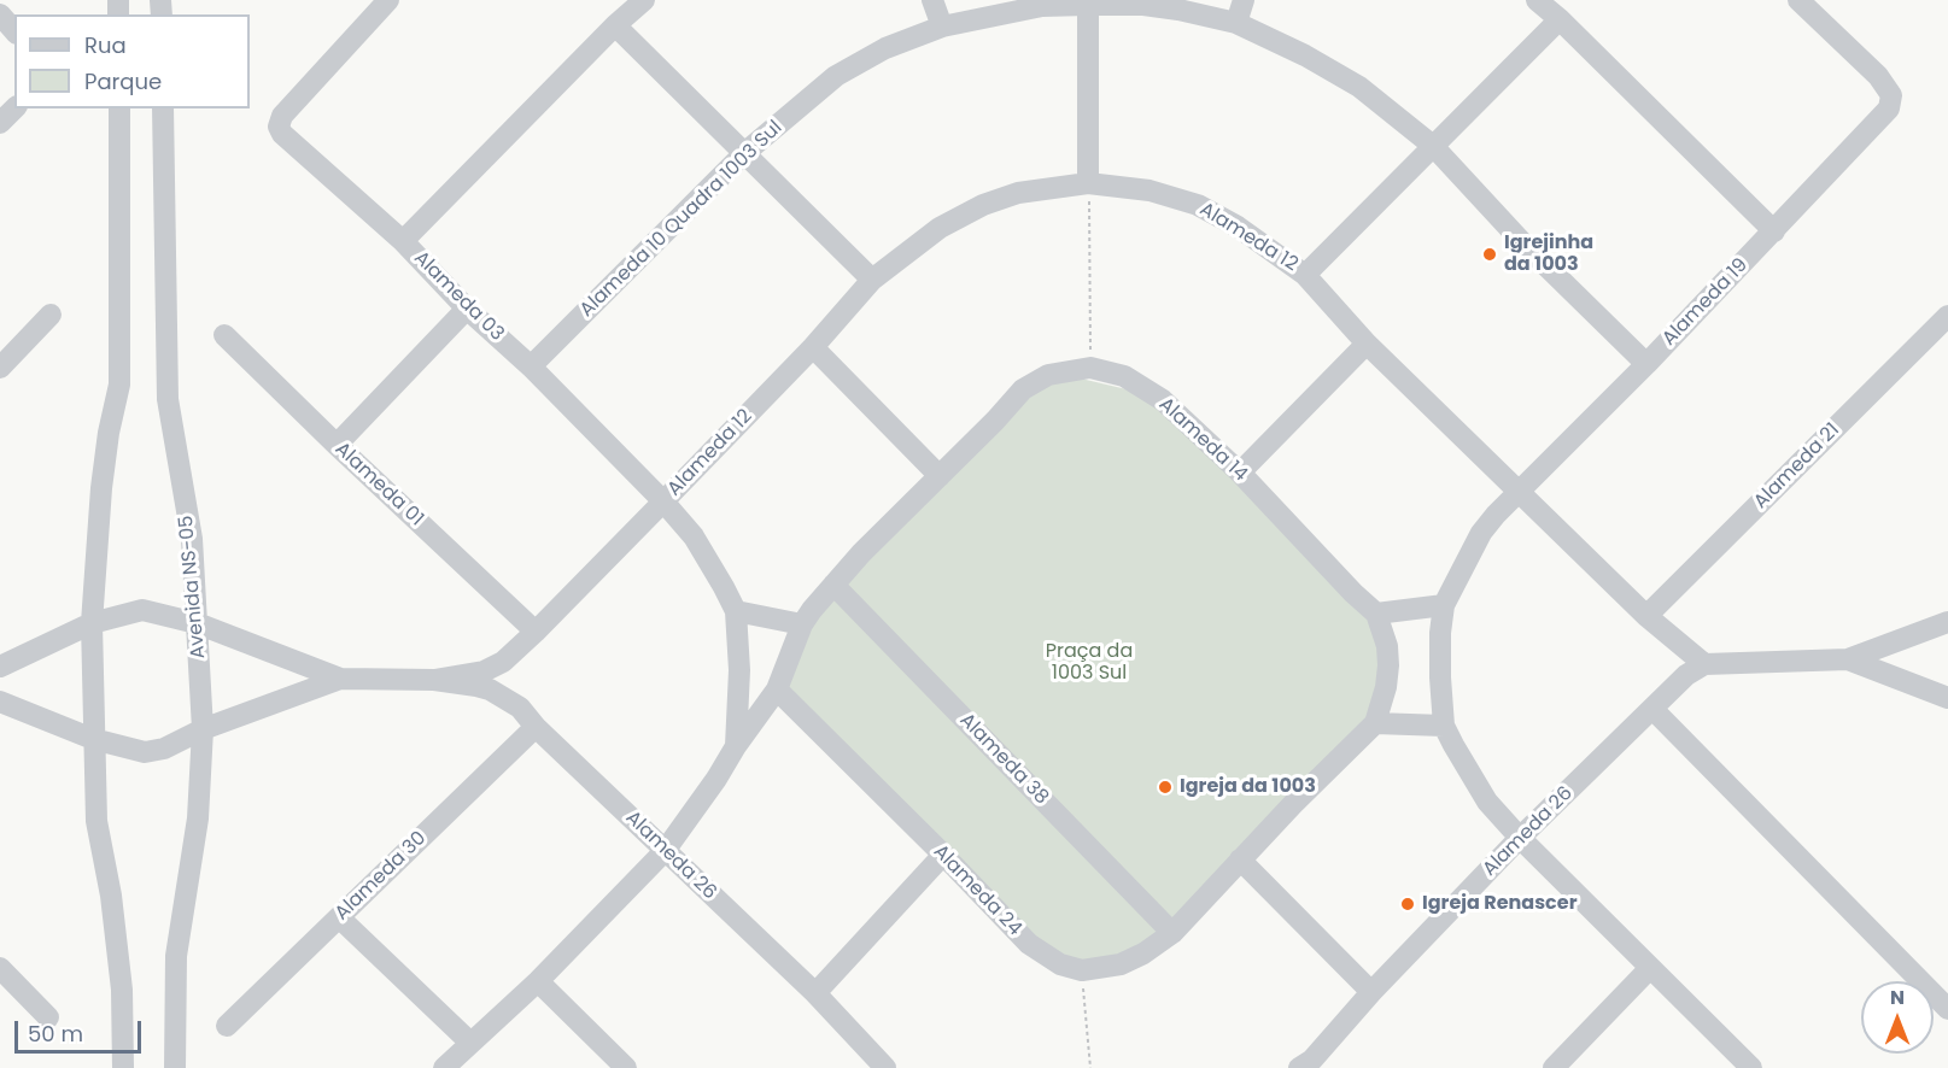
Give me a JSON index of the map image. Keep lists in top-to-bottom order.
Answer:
{
  "streets": {
    "street": [
      "Alameda 10 Quadra 1003 Sul",
      "Alameda 12",
      "Alameda 03",
      "Alameda 19",
      "Alameda 14",
      "Alameda 21",
      "Alameda 01",
      "Avenida NS-05",
      "Alameda 38",
      "Alameda 26",
      "Alameda 30",
      "Alameda 24"
    ]
  },
  "crossings": [
    ["Alameda 10 Quadra 1003 Sul", "Alameda 03"],
    ["Alameda 10 Quadra 1003 Sul", "Alameda 19"],
    ["Alameda 12", "Alameda 03"],
    ["Alameda 12", "Alameda 19"],
    ["Alameda 12", "Alameda 21"],
    ["Alameda 12", "Alameda 01"],
    ["Alameda 12", "Alameda 26"],
    ["Alameda 14", "Alameda 38"],
    ["Alameda 14", "Alameda 24"],
    ["Alameda 26", "Alameda 30"]
  ],
  "parks": ["Praça da 1003 Sul"],
  "places": ["Igrejinha da 1003", "Igreja da 1003", "Igreja Renascer"],
  "legend": ["Rua", "Parque"],
  "scale_bar": "50 m",
  "north": "top"
}
